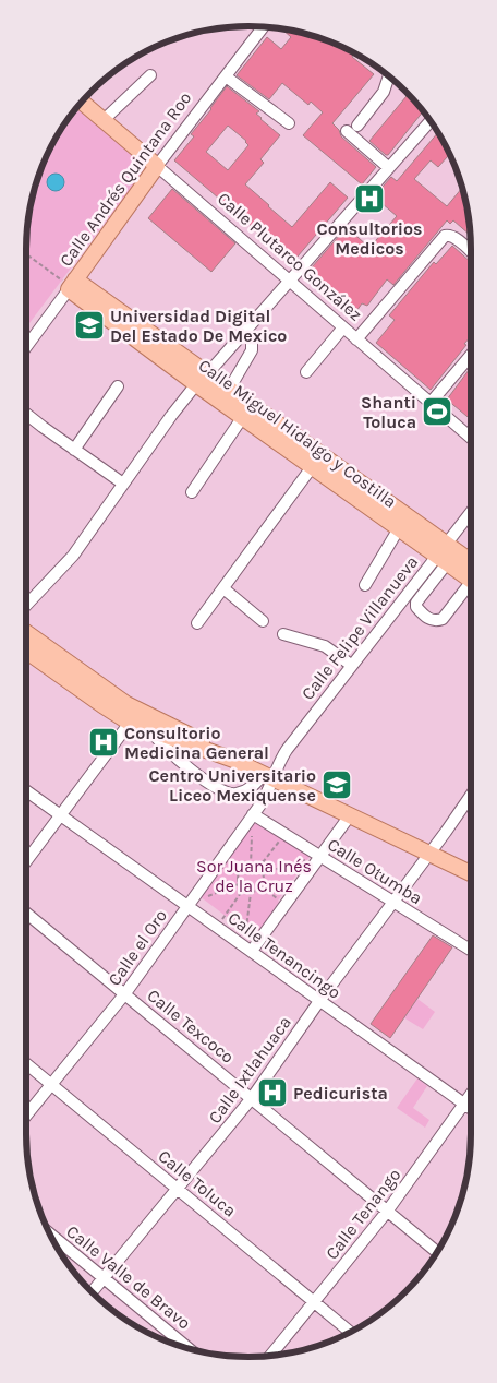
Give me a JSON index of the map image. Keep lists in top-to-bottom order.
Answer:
{
  "streets": {
    "main road": ["Calle Andrés Quintana Roo", "Calle Plutarco González", "Calle Miguel Hidalgo y Costilla"],
    "street": [
      "Calle Felipe Villanueva",
      "Calle Otumba",
      "Calle el Oro",
      "Calle Tenancingo",
      "Calle Texcoco",
      "Calle Ixtlahuaca",
      "Calle Toluca",
      "Calle Tenango",
      "Calle Valle de Bravo"
    ]
  },
  "crossings": [
    ["Calle Andrés Quintana Roo", "Calle Plutarco González"],
    ["Calle Andrés Quintana Roo", "Calle Miguel Hidalgo y Costilla"],
    ["Calle Miguel Hidalgo y Costilla", "Calle Felipe Villanueva"],
    ["Calle Felipe Villanueva", "Calle el Oro"],
    ["Calle Otumba", "Calle el Oro"],
    ["Calle Otumba", "Calle Ixtlahuaca"],
    ["Calle el Oro", "Calle Tenancingo"],
    ["Calle el Oro", "Calle Texcoco"],
    ["Calle el Oro", "Calle Toluca"],
    ["Calle Tenancingo", "Calle Ixtlahuaca"],
    ["Calle Tenancingo", "Calle Tenango"],
    ["Calle Texcoco", "Calle Ixtlahuaca"],
    ["Calle Texcoco", "Calle Tenango"],
    ["Calle Ixtlahuaca", "Calle Toluca"],
    ["Calle Ixtlahuaca", "Calle Valle de Bravo"],
    ["Calle Toluca", "Calle Tenango"]
  ],
  "parks": ["Sor Juana Inés de la Cruz"],
  "places": {
    "hospital": ["Consultorios Medicos", "Consultorio Medicina General", "Pedicurista"],
    "school or university": ["Universidad Digital Del Estado De Mexico", "Centro Universitario Liceo Mexiquense"],
    "sports": ["Shanti Toluca"]
  }
}
